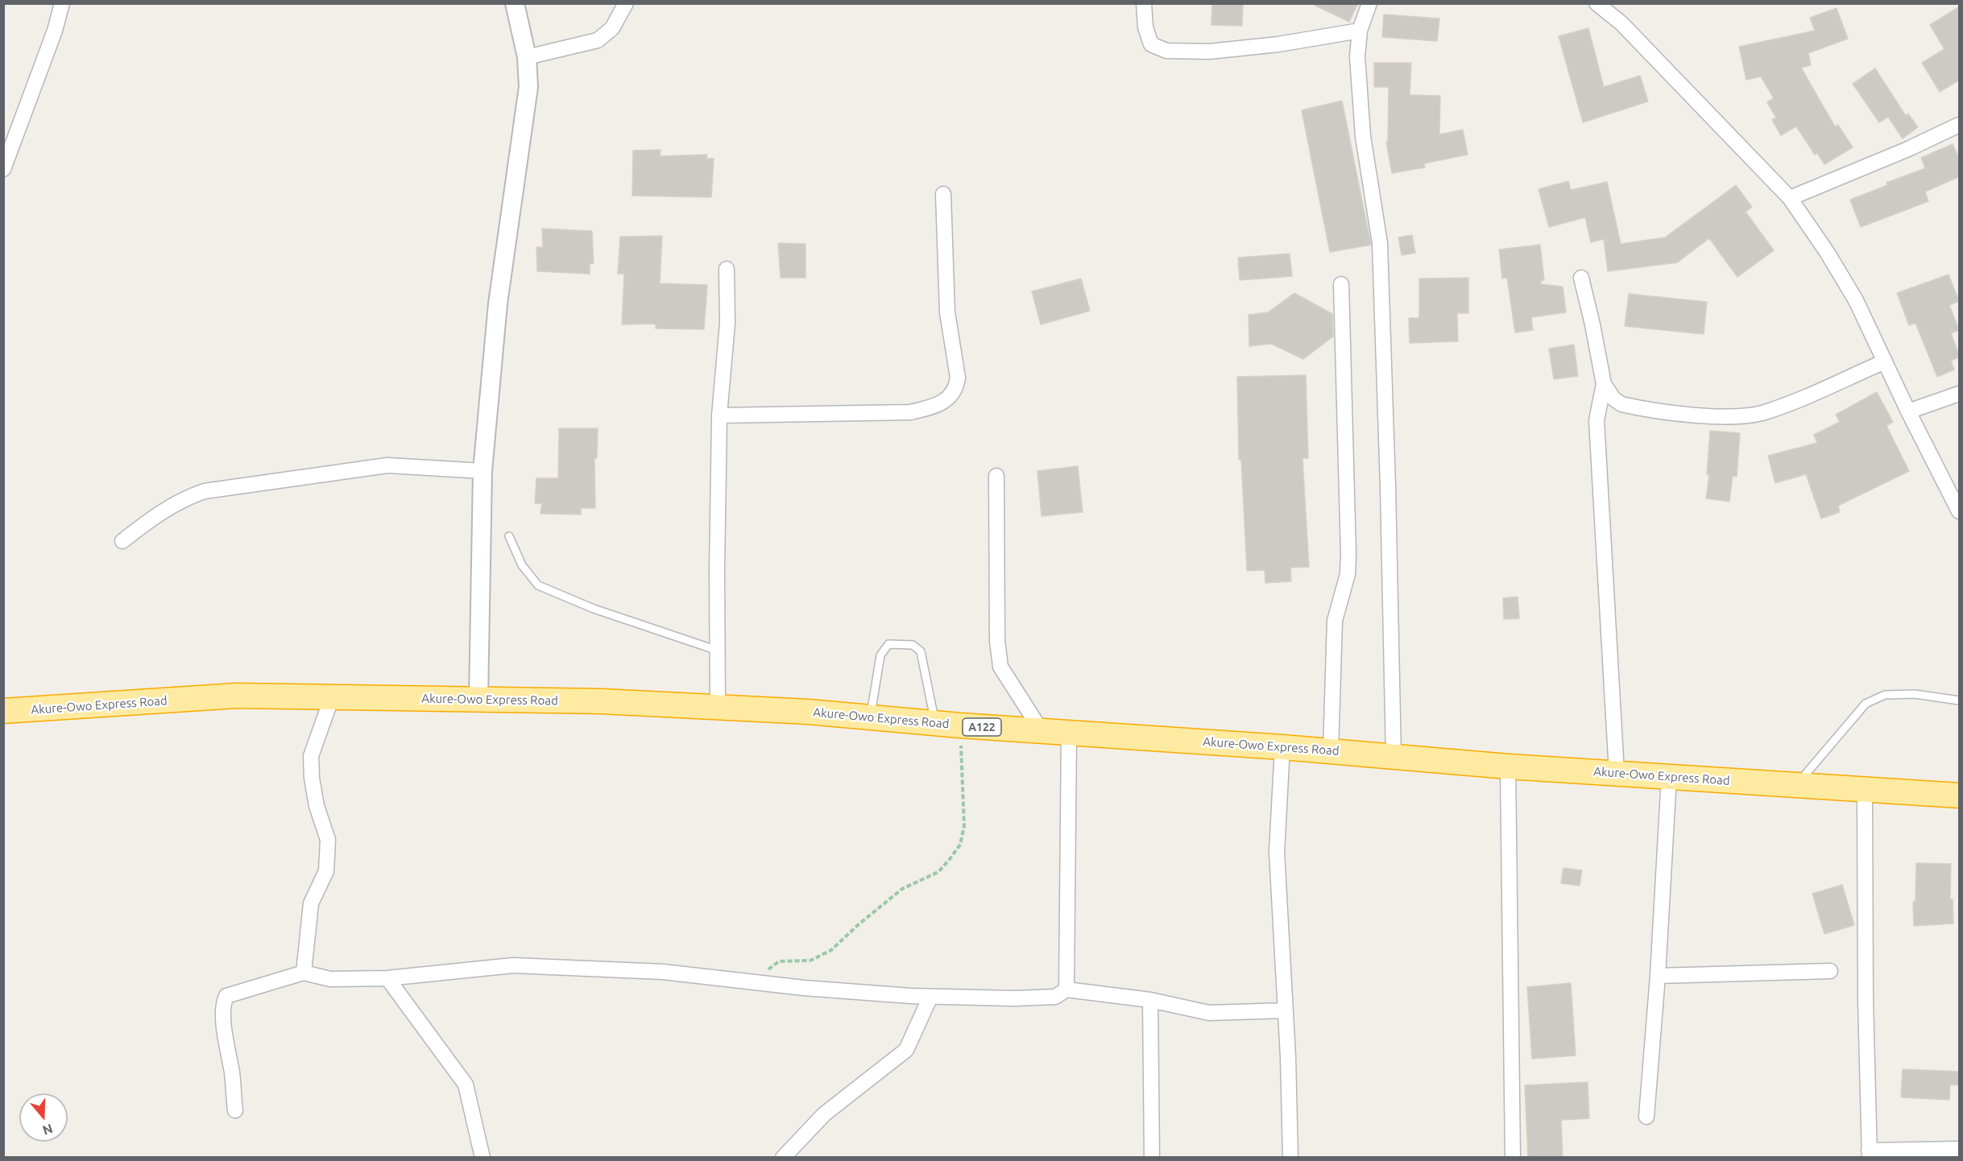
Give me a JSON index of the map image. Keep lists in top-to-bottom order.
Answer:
{
  "streets": {
    "highway": ["Akure-Owo Express Road", "A122"]
  },
  "north": "bottom"
}
